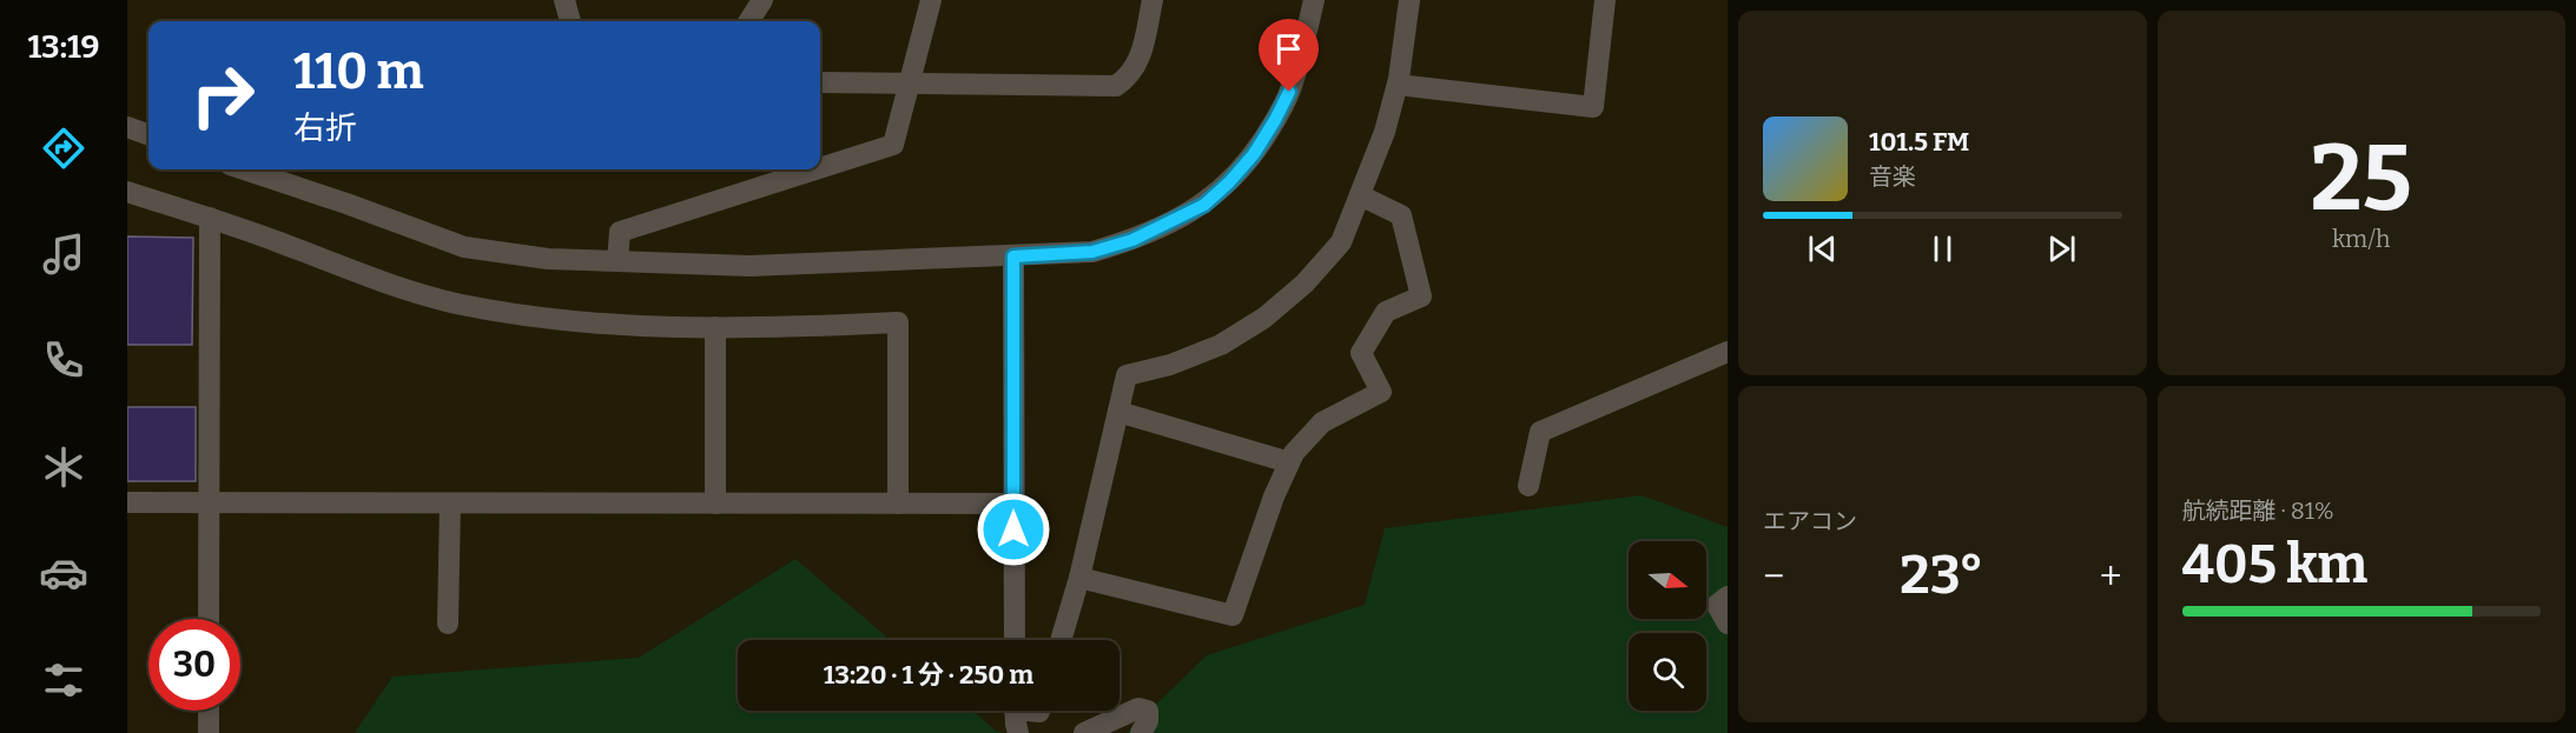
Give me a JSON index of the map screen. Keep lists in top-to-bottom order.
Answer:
{
  "north": "right",
  "page": {
    "tabs": "13:19",
    "tile": [
      ["25", "km/h"],
      "エアコン",
      ["航続距離 · 81%", "405 km"]
    ],
    "turn": ["110 m", "右折"],
    "song": ["101.5 FM", "音楽"],
    "heat": ["−", "23°", "+"],
    "limit": "30",
    "trip": "13:20 · 1 分 · 250 m"
  }
}
